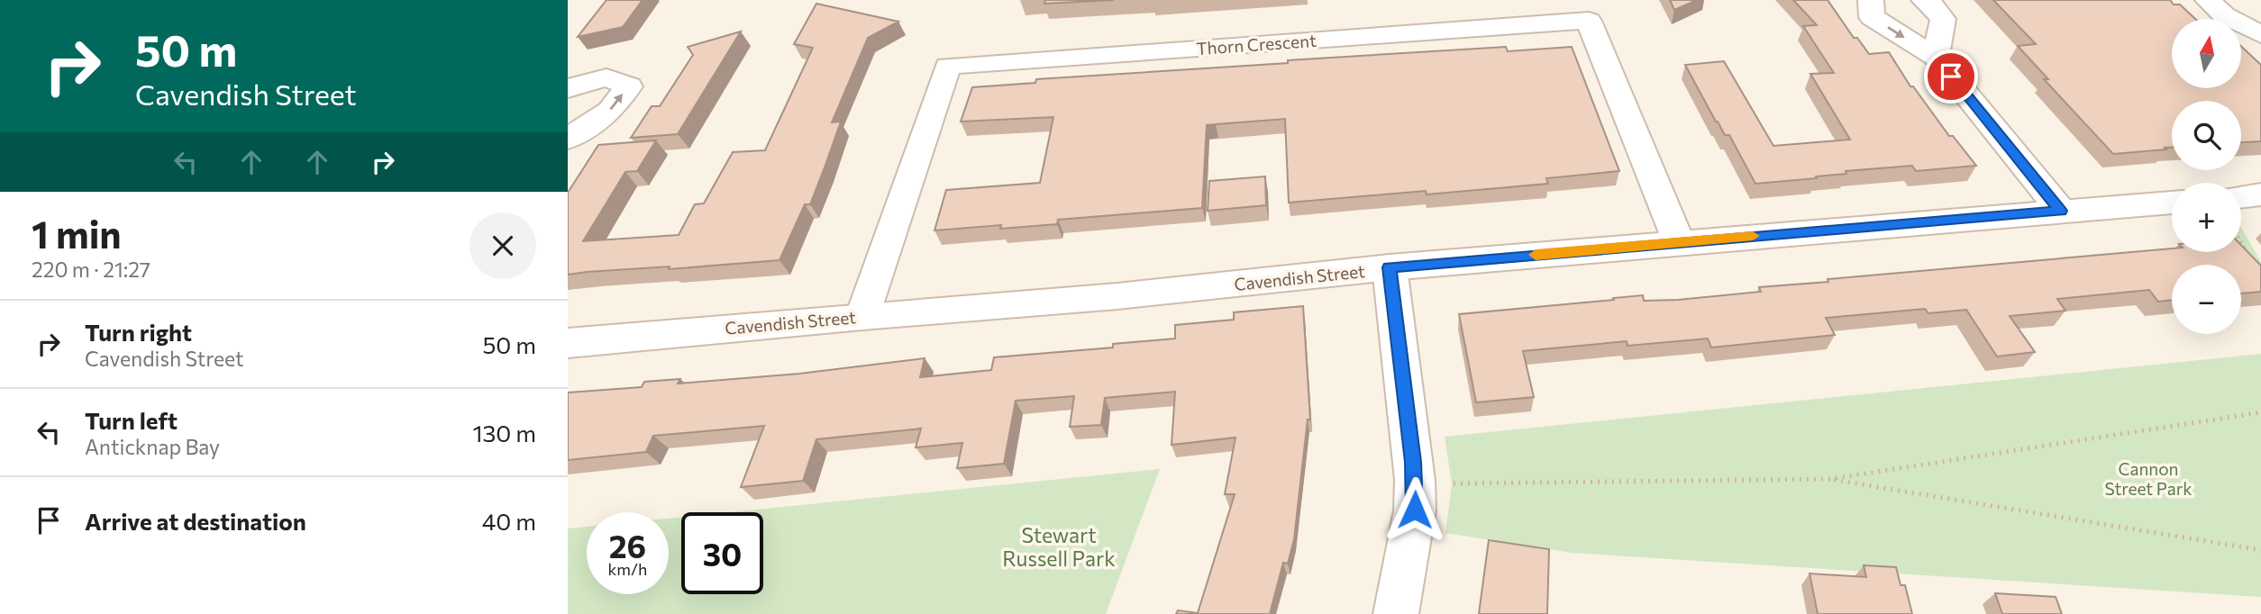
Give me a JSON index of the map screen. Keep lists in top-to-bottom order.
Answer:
{
  "streets": {
    "street": ["Thorn Crescent", "Cavendish Street"]
  },
  "crossings": [
    ["Thorn Crescent", "Cavendish Street"]
  ],
  "parks": ["Cannon Street Park", "Stewart Russell Park"],
  "north": "top",
  "page": {
    "turn": ["50 m", "Cavendish Street"],
    "map_buttons": ["+", "−"],
    "heading": ["1 min", "220 m · 21:27"],
    "list": [
      {
        "name": "Turn right",
        "note": "Cavendish Street",
        "value": "50 m"
      },
      {
        "name": "Turn left",
        "note": "Anticknap Bay",
        "value": "130 m"
      },
      {
        "name": "Arrive at destination",
        "value": "40 m"
      }
    ],
    "speed": "26 km/h",
    "limit": "30"
  }
}
